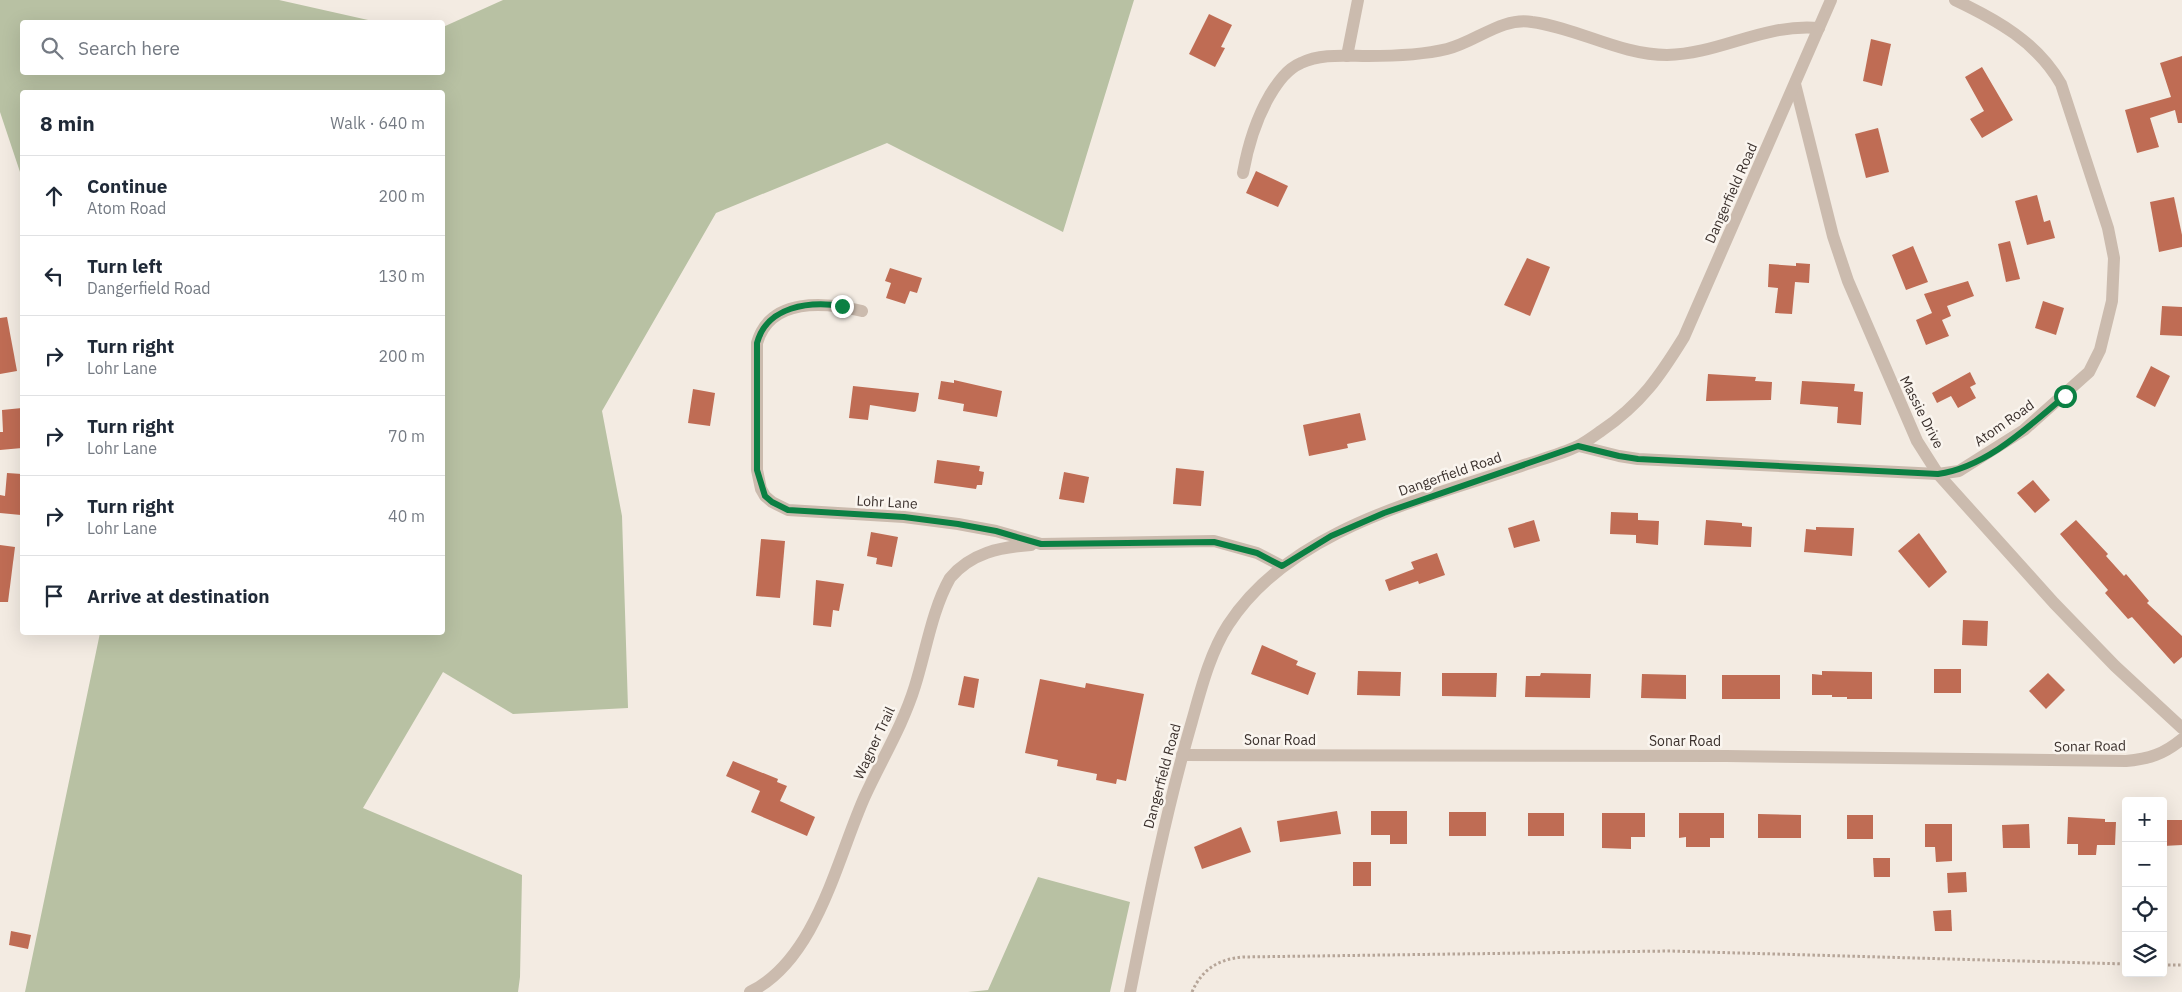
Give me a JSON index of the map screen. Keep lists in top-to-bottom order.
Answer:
{
  "streets": {
    "street": [
      "Dangerfield Road",
      "Massie Drive",
      "Atom Road",
      "Lohr Lane",
      "Sonar Road",
      "Wagner Trail"
    ]
  },
  "crossings": [
    ["Dangerfield Road", "Massie Drive"],
    ["Dangerfield Road", "Atom Road"],
    ["Dangerfield Road", "Lohr Lane"],
    ["Dangerfield Road", "Sonar Road"],
    ["Massie Drive", "Atom Road"],
    ["Lohr Lane", "Wagner Trail"]
  ],
  "page": {
    "search": "Search here",
    "heading": ["8 min", "Walk · 640 m"],
    "list": [
      ["Continue", "Atom Road", "200 m"],
      ["Turn left", "Dangerfield Road", "130 m"],
      ["Turn right", "Lohr Lane", "200 m"],
      ["Turn right", "Lohr Lane", "70 m"],
      ["Turn right", "Lohr Lane", "40 m"],
      "Arrive at destination"
    ],
    "map_buttons": ["+", "−"]
  }
}
